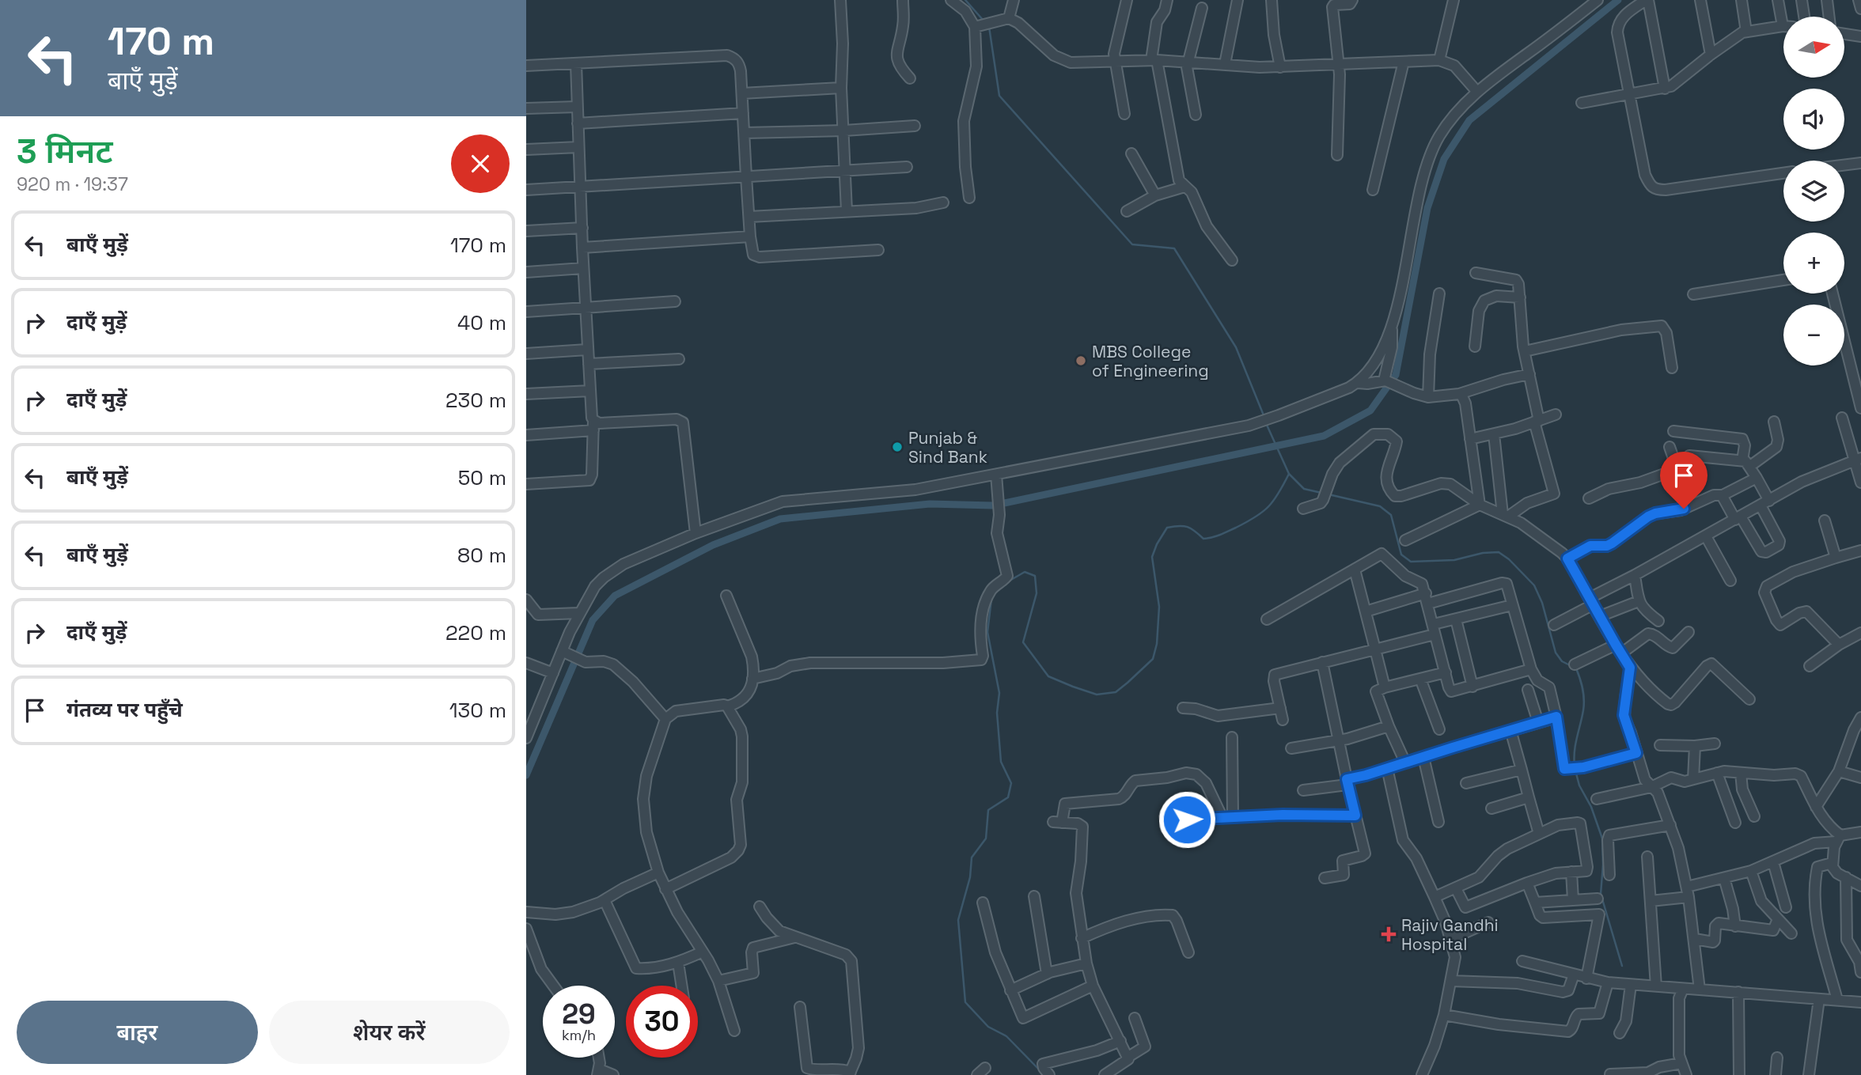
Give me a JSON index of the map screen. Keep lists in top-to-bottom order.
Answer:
{
  "places": {
    "other": ["MBS College of Engineering", "Punjab & Sind Bank"],
    "health": ["Rajiv Gandhi Hospital"]
  },
  "north": "right",
  "page": {
    "turn": ["170 m", "बाएँ मुड़ें"],
    "map_buttons": ["+", "−"],
    "heading": ["3 मिनट", "920 m · 19:37"],
    "list": [
      {
        "name": "बाएँ मुड़ें",
        "value": "170 m"
      },
      {
        "name": "दाएँ मुड़ें",
        "value": "40 m"
      },
      {
        "name": "दाएँ मुड़ें",
        "value": "230 m"
      },
      {
        "name": "बाएँ मुड़ें",
        "value": "50 m"
      },
      {
        "name": "बाएँ मुड़ें",
        "value": "80 m"
      },
      {
        "name": "दाएँ मुड़ें",
        "value": "220 m"
      },
      {
        "name": "गंतव्य पर पहुँचे",
        "value": "130 m"
      }
    ],
    "speed": "29 km/h",
    "limit": "30",
    "buttons": ["बाहर", "शेयर करें"]
  }
}
